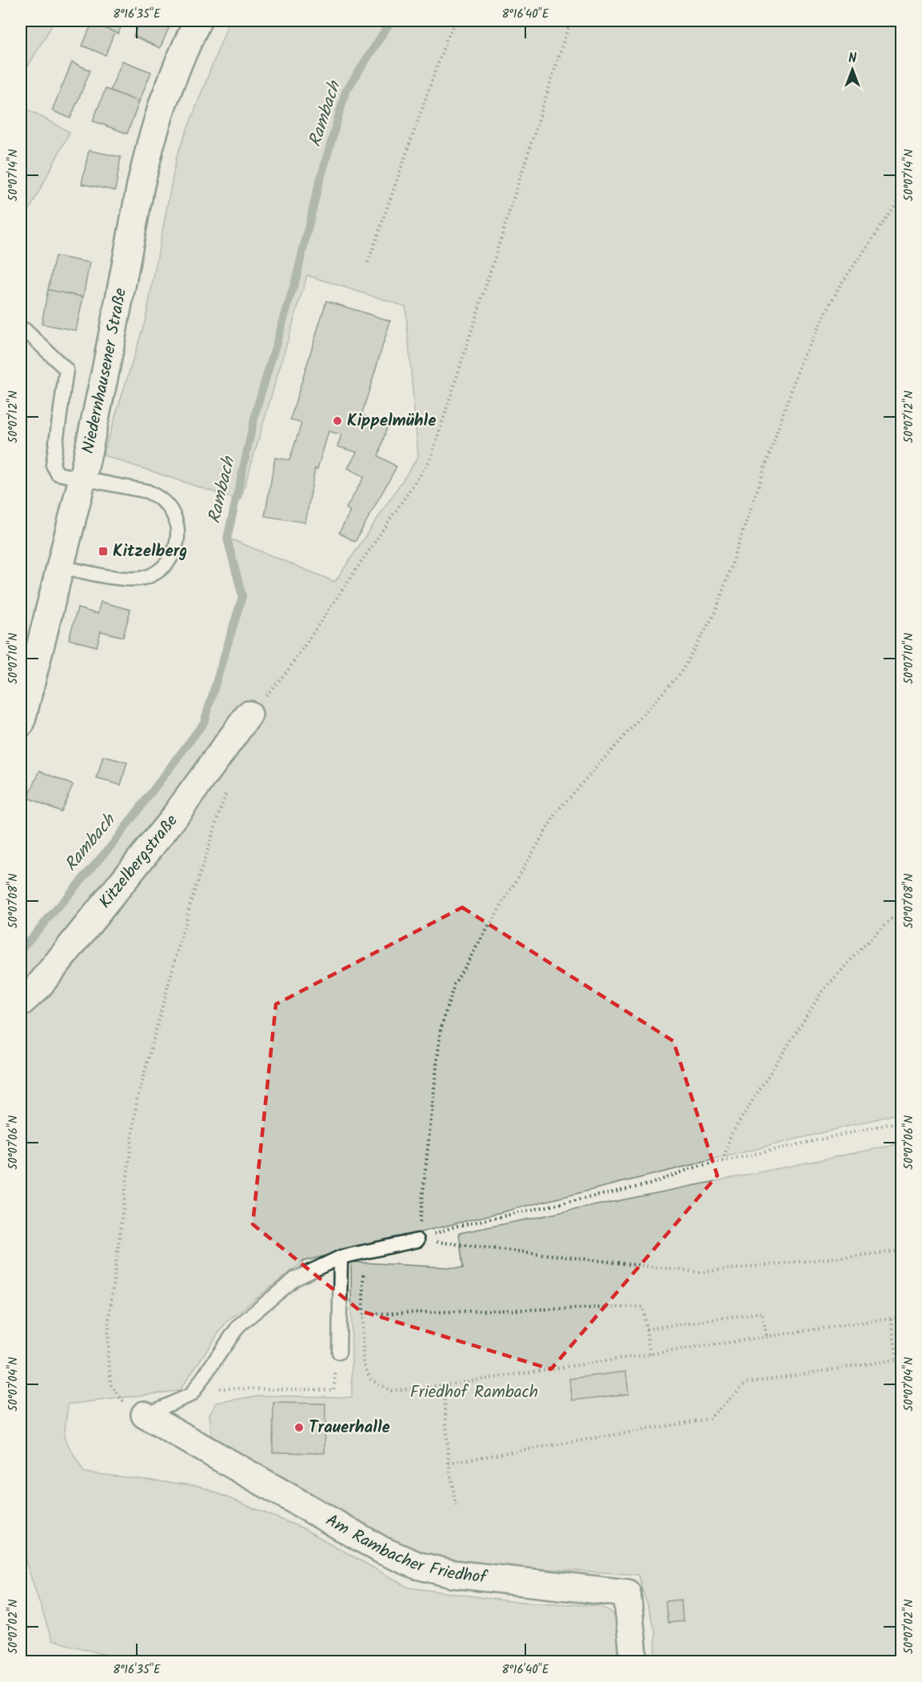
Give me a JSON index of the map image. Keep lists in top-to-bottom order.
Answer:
{
  "streets": {
    "street": ["Niedernhausener Straße", "Kitzelbergstraße", "Am Rambacher Friedhof"]
  },
  "water": ["Rambach"],
  "parks": ["Friedhof Rambach"],
  "places": {
    "other": ["Kippelmühle", "Trauerhalle"],
    "transit": ["Kitzelberg"]
  },
  "north": "top",
  "coordinates": [
    "8°16'35\"E",
    "8°16'40\"E",
    "50°07'14\"N",
    "50°07'12\"N",
    "50°07'10\"N",
    "50°07'08\"N",
    "50°07'06\"N",
    "50°07'04\"N",
    "50°07'02\"N"
  ]
}
